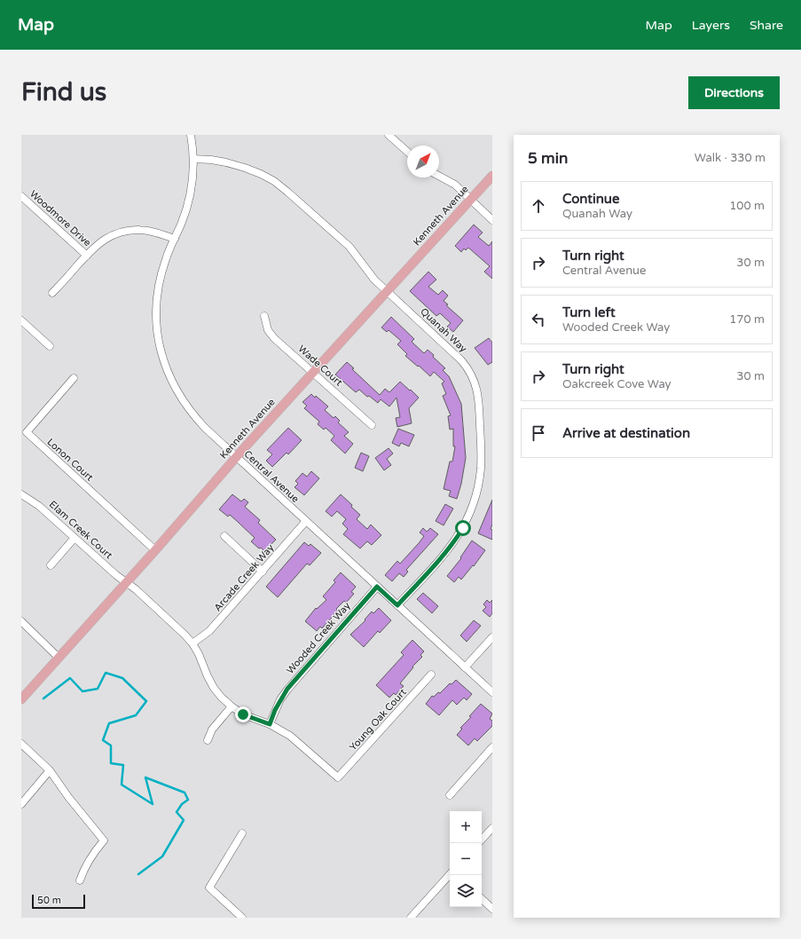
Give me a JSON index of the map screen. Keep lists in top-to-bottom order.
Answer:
{
  "streets": {
    "main road": ["Kenneth Avenue"],
    "street": [
      "Woodmore Drive",
      "Quanah Way",
      "Wade Court",
      "Lonon Court",
      "Central Avenue",
      "Elam Creek Court",
      "Arcade Creek Way",
      "Wooded Creek Way",
      "Young Oak Court"
    ]
  },
  "crossings": [
    ["Kenneth Avenue", "Quanah Way"],
    ["Kenneth Avenue", "Wade Court"],
    ["Kenneth Avenue", "Lonon Court"],
    ["Kenneth Avenue", "Central Avenue"],
    ["Kenneth Avenue", "Elam Creek Court"],
    ["Quanah Way", "Central Avenue"],
    ["Central Avenue", "Arcade Creek Way"],
    ["Central Avenue", "Wooded Creek Way"],
    ["Elam Creek Court", "Arcade Creek Way"],
    ["Elam Creek Court", "Wooded Creek Way"],
    ["Elam Creek Court", "Young Oak Court"]
  ],
  "scale_bar": "50 m",
  "north": "top right",
  "page": {
    "header": "Map",
    "nav": ["Map", "Layers", "Share"],
    "buttons": "Directions",
    "title": "Find us",
    "heading": ["5 min", "Walk · 330 m"],
    "list": [
      ["Continue", "Quanah Way", "100 m"],
      ["Turn right", "Central Avenue", "30 m"],
      ["Turn left", "Wooded Creek Way", "170 m"],
      ["Turn right", "Oakcreek Cove Way", "30 m"],
      "Arrive at destination"
    ],
    "map_buttons": ["+", "−"],
    "scale": "50 m"
  }
}
